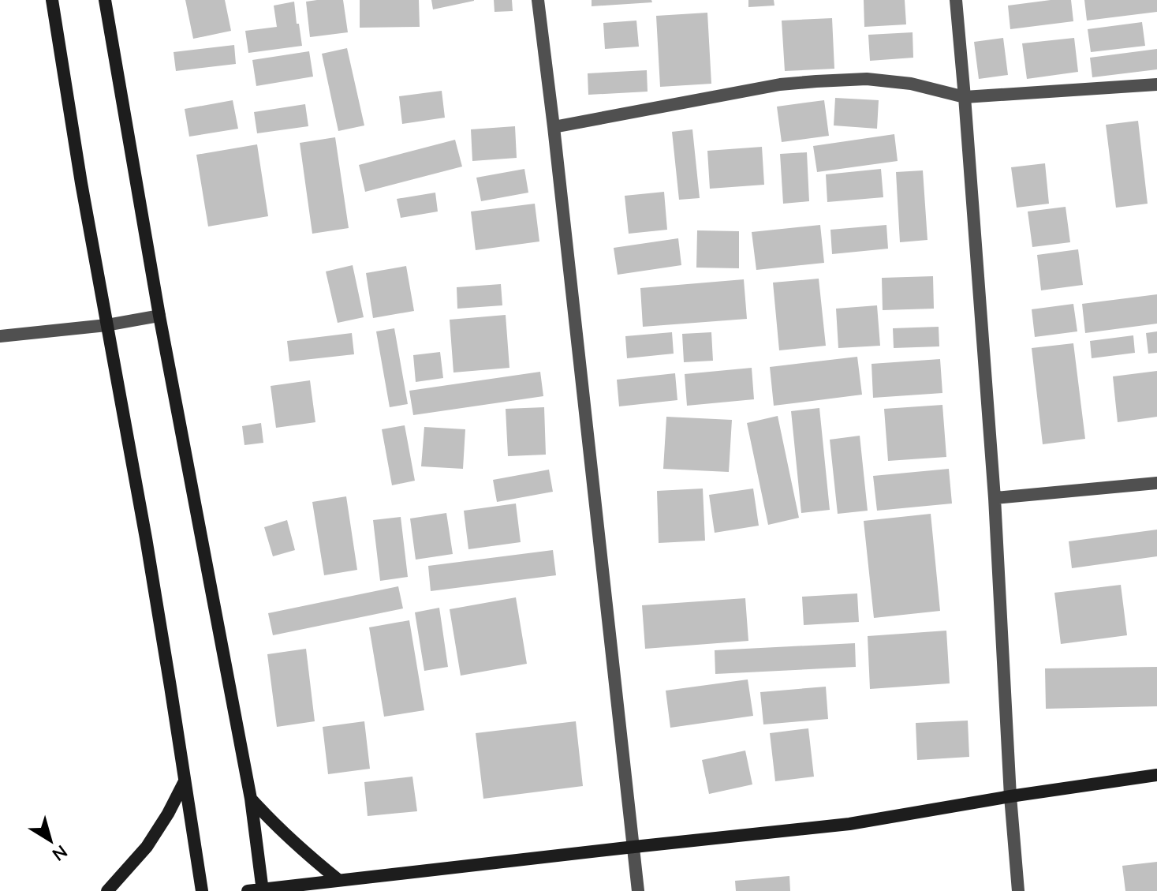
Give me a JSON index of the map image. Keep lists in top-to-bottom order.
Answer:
{
  "north": "bottom right"
}
